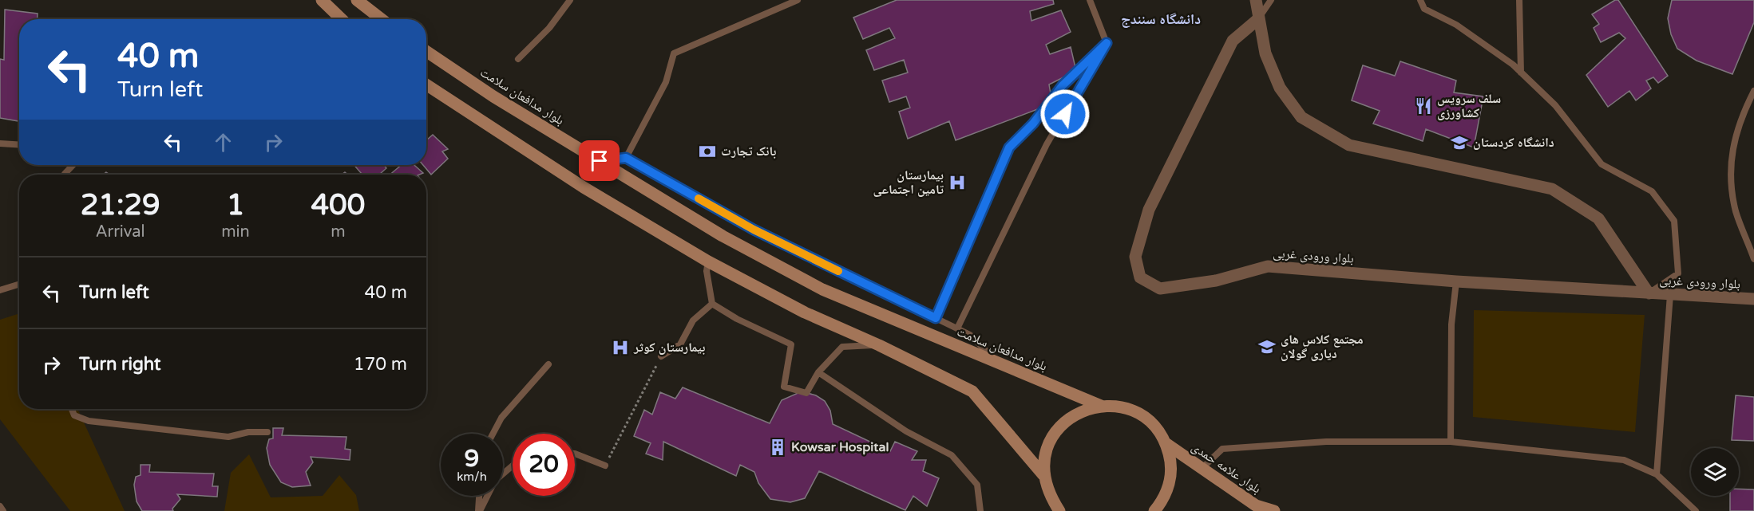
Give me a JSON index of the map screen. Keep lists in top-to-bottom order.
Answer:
{
  "streets": {
    "main road": ["بلوار مدافعان سلامت", "بلوار علامه حمدی"],
    "street": ["بلوار ورودی غربی"]
  },
  "districts": ["دانشگاه سنندج"],
  "places": {
    "restaurant": ["سلف سرویس کشاورزی"],
    "school or university": ["دانشگاه کردستان", "مجتمع کلاس های دیاری گولان"],
    "bank": ["بانک تجارت"],
    "hospital": ["بیمارستان تامین اجتماعی", "بیمارستان کوثر"],
    "building": ["Kowsar Hospital"]
  },
  "page": {
    "turn": ["40 m", "Turn left"],
    "eta": [
      "21:29",
      "Arrival",
      "1",
      "min",
      "400",
      "m"
    ],
    "list": [
      {
        "name": "Turn left",
        "value": "40 m"
      },
      {
        "name": "Turn right",
        "value": "170 m"
      }
    ],
    "speed": "9 km/h",
    "limit": "20"
  }
}
